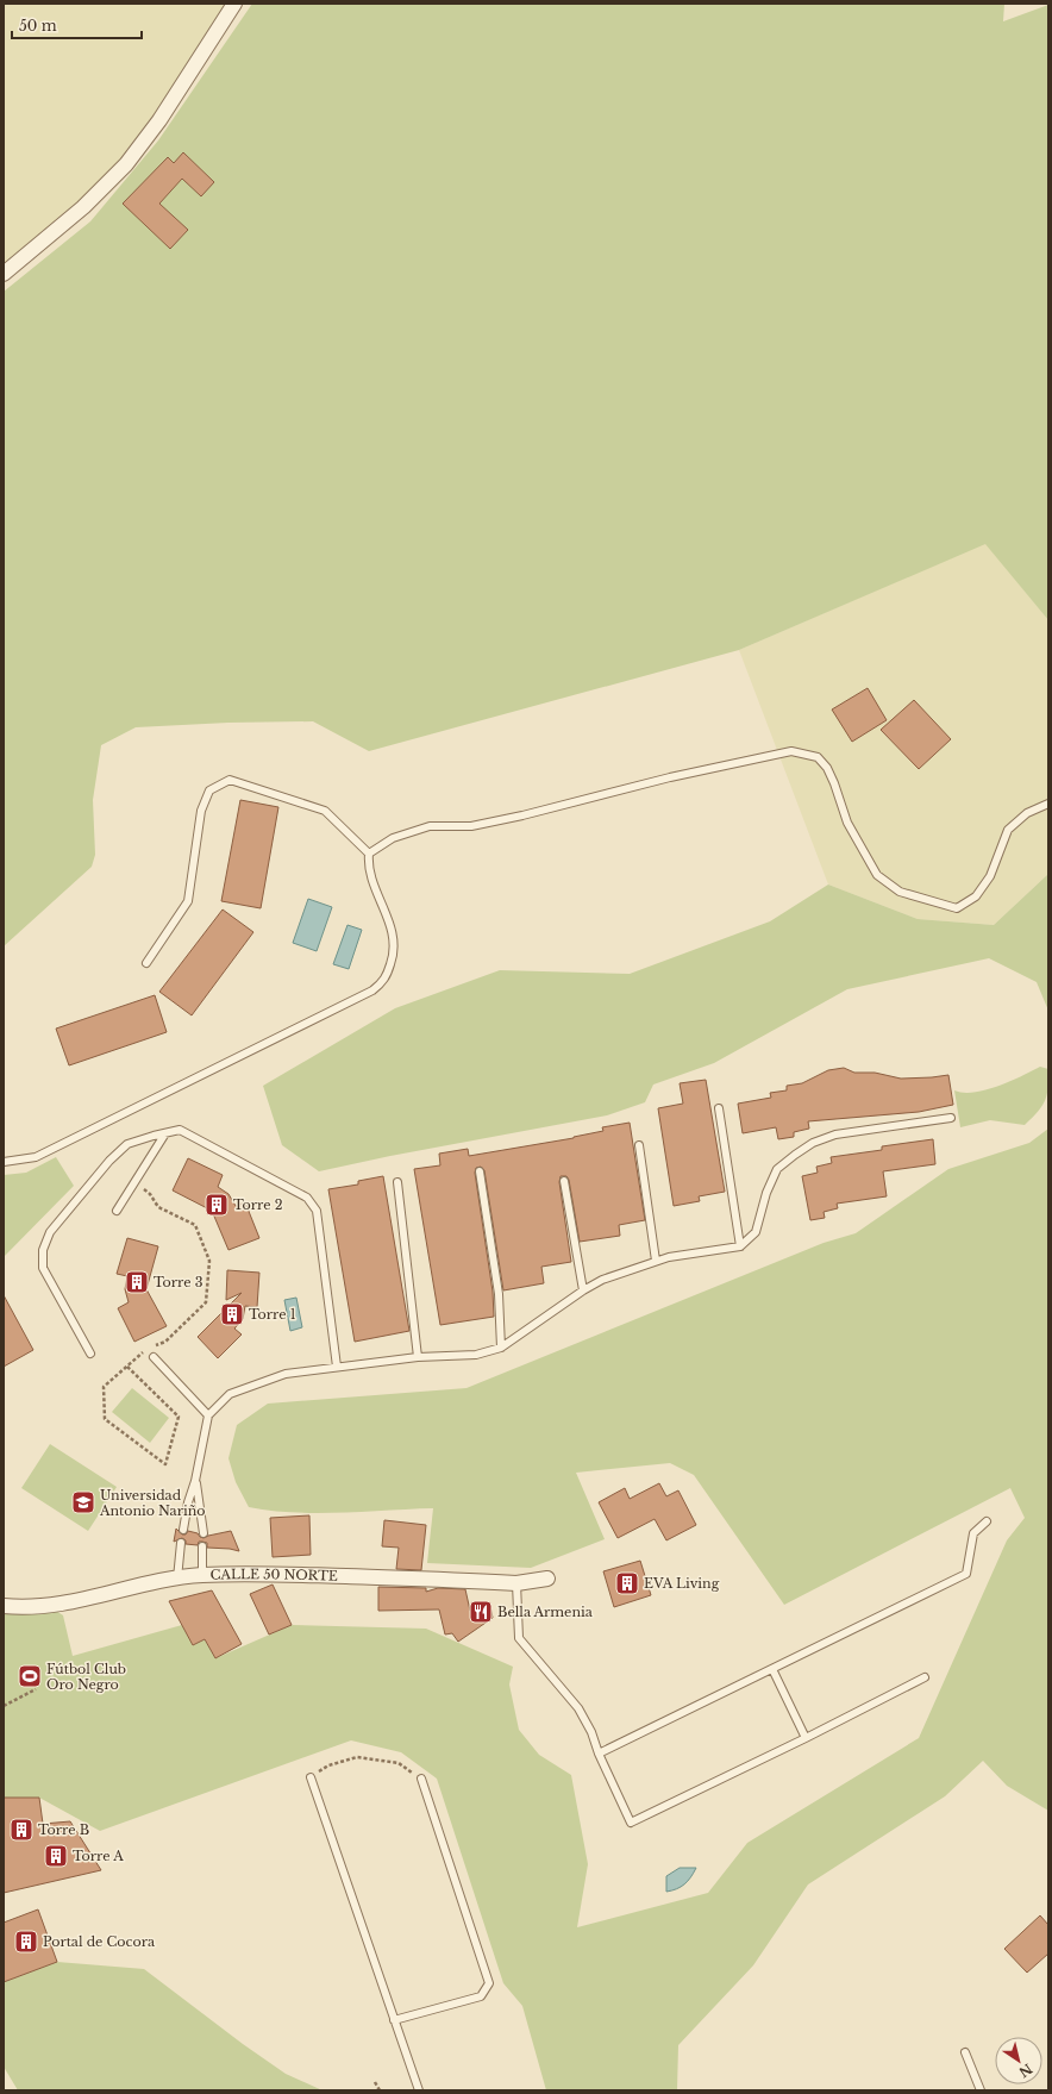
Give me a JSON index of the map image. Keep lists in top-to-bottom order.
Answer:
{
  "streets": {
    "street": ["CALLE 50 NORTE"]
  },
  "places": {
    "building": [
      "Torre 2",
      "Torre 3",
      "Torre 1",
      "EVA Living",
      "Torre B",
      "Torre A",
      "Portal de Cocora"
    ],
    "school or university": ["Universidad Antonio Nariño"],
    "restaurant": ["Bella Armenia"],
    "sports": ["Fútbol Club Oro Negro"]
  },
  "scale_bar": "50 m",
  "north": "bottom right"
}
